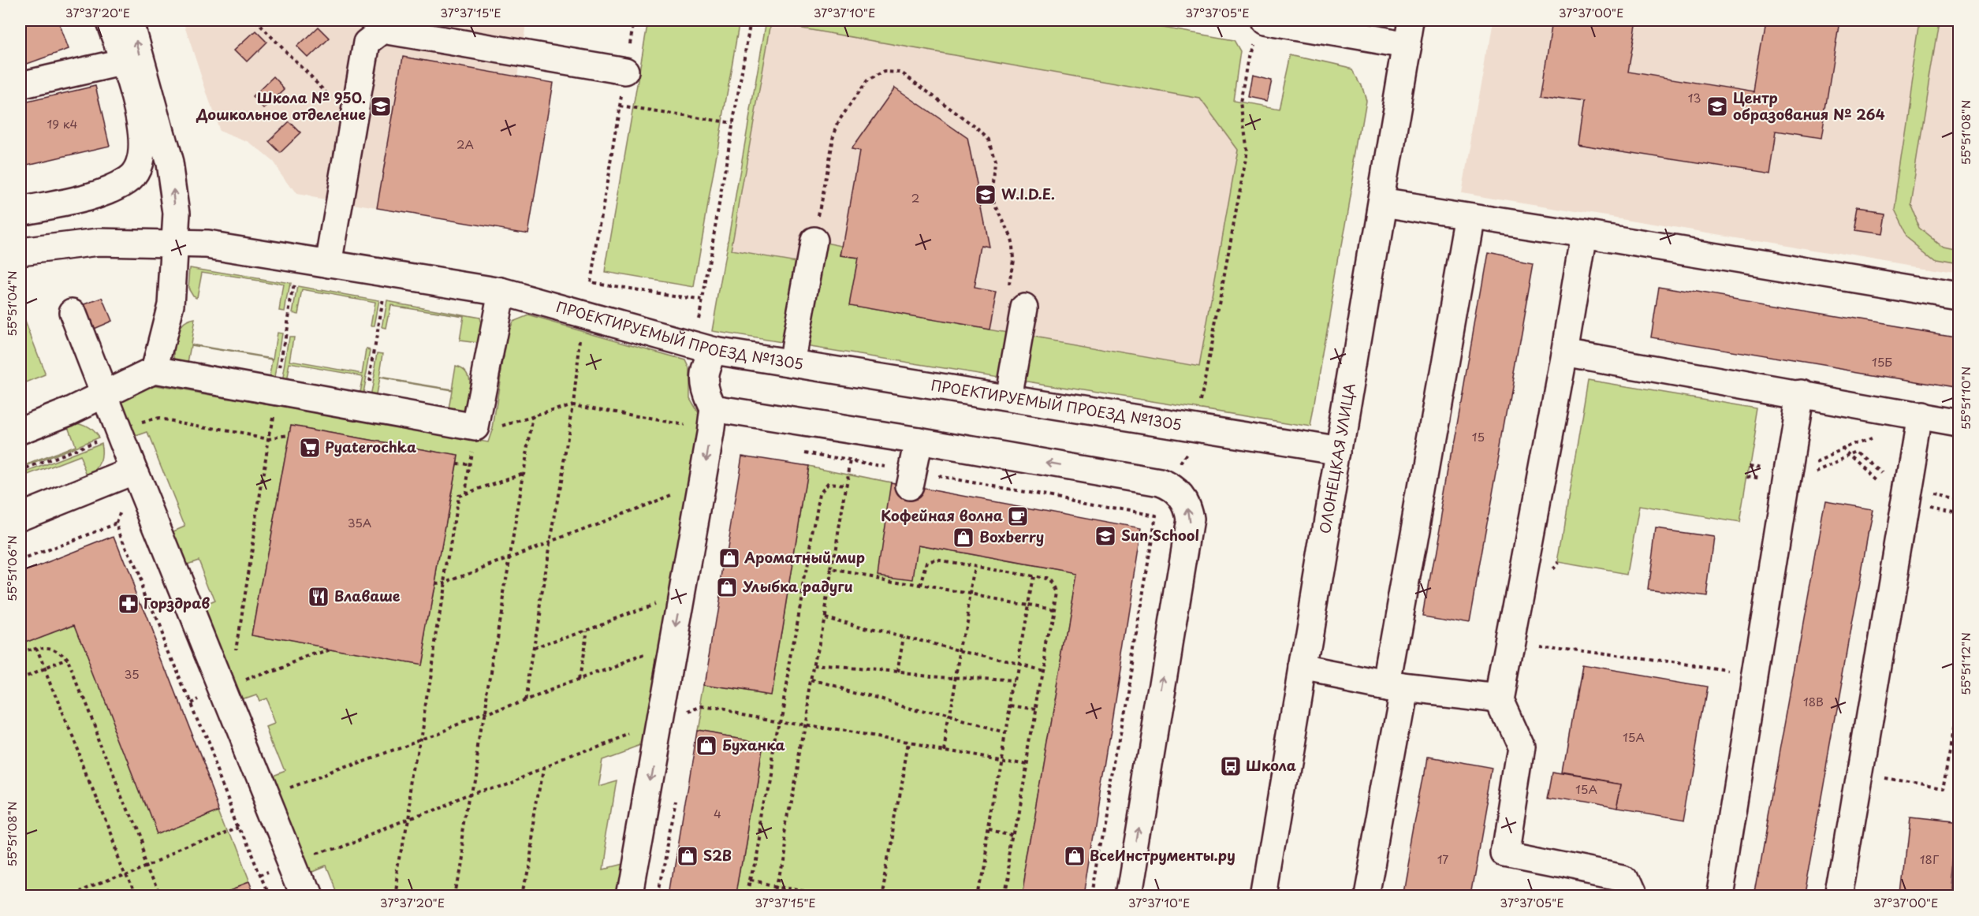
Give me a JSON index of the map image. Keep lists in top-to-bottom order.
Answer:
{
  "streets": {
    "street": ["ПРОЕКТИРУЕМЫЙ ПРОЕЗД №1305", "ОЛОНЕЦКАЯ УЛИЦА"]
  },
  "crossings": [
    ["ПРОЕКТИРУЕМЫЙ ПРОЕЗД №1305", "ОЛОНЕЦКАЯ УЛИЦА"]
  ],
  "places": {
    "school or university": [
      "Школа № 950. Дошкольное отделение",
      "Центр образования № 264",
      "W.I.D.E.",
      "Sun School"
    ],
    "supermarket": ["Pyaterochka"],
    "cafe": ["Кофейная волна"],
    "shop": [
      "Boxberry",
      "Ароматный мир",
      "Улыбка радуги",
      "Буханка",
      "S2B",
      "ВсеИнструменты.ру"
    ],
    "restaurant": ["Влаваше"],
    "pharmacy": ["Горздрав"],
    "bus stop": ["Школа"]
  },
  "house_numbers": [
    "13",
    "19 к4",
    "2А",
    "2",
    "15Б",
    "15",
    "35А",
    "35",
    "18В",
    "15А",
    "15А",
    "4",
    "17",
    "18Г"
  ],
  "coordinates": [
    "37°37'20\"E",
    "37°37'15\"E",
    "37°37'10\"E",
    "37°37'05\"E",
    "37°37'00\"E",
    "55°51'08\"N",
    "55°51'04\"N",
    "55°51'10\"N",
    "55°51'06\"N",
    "55°51'12\"N"
  ]
}
